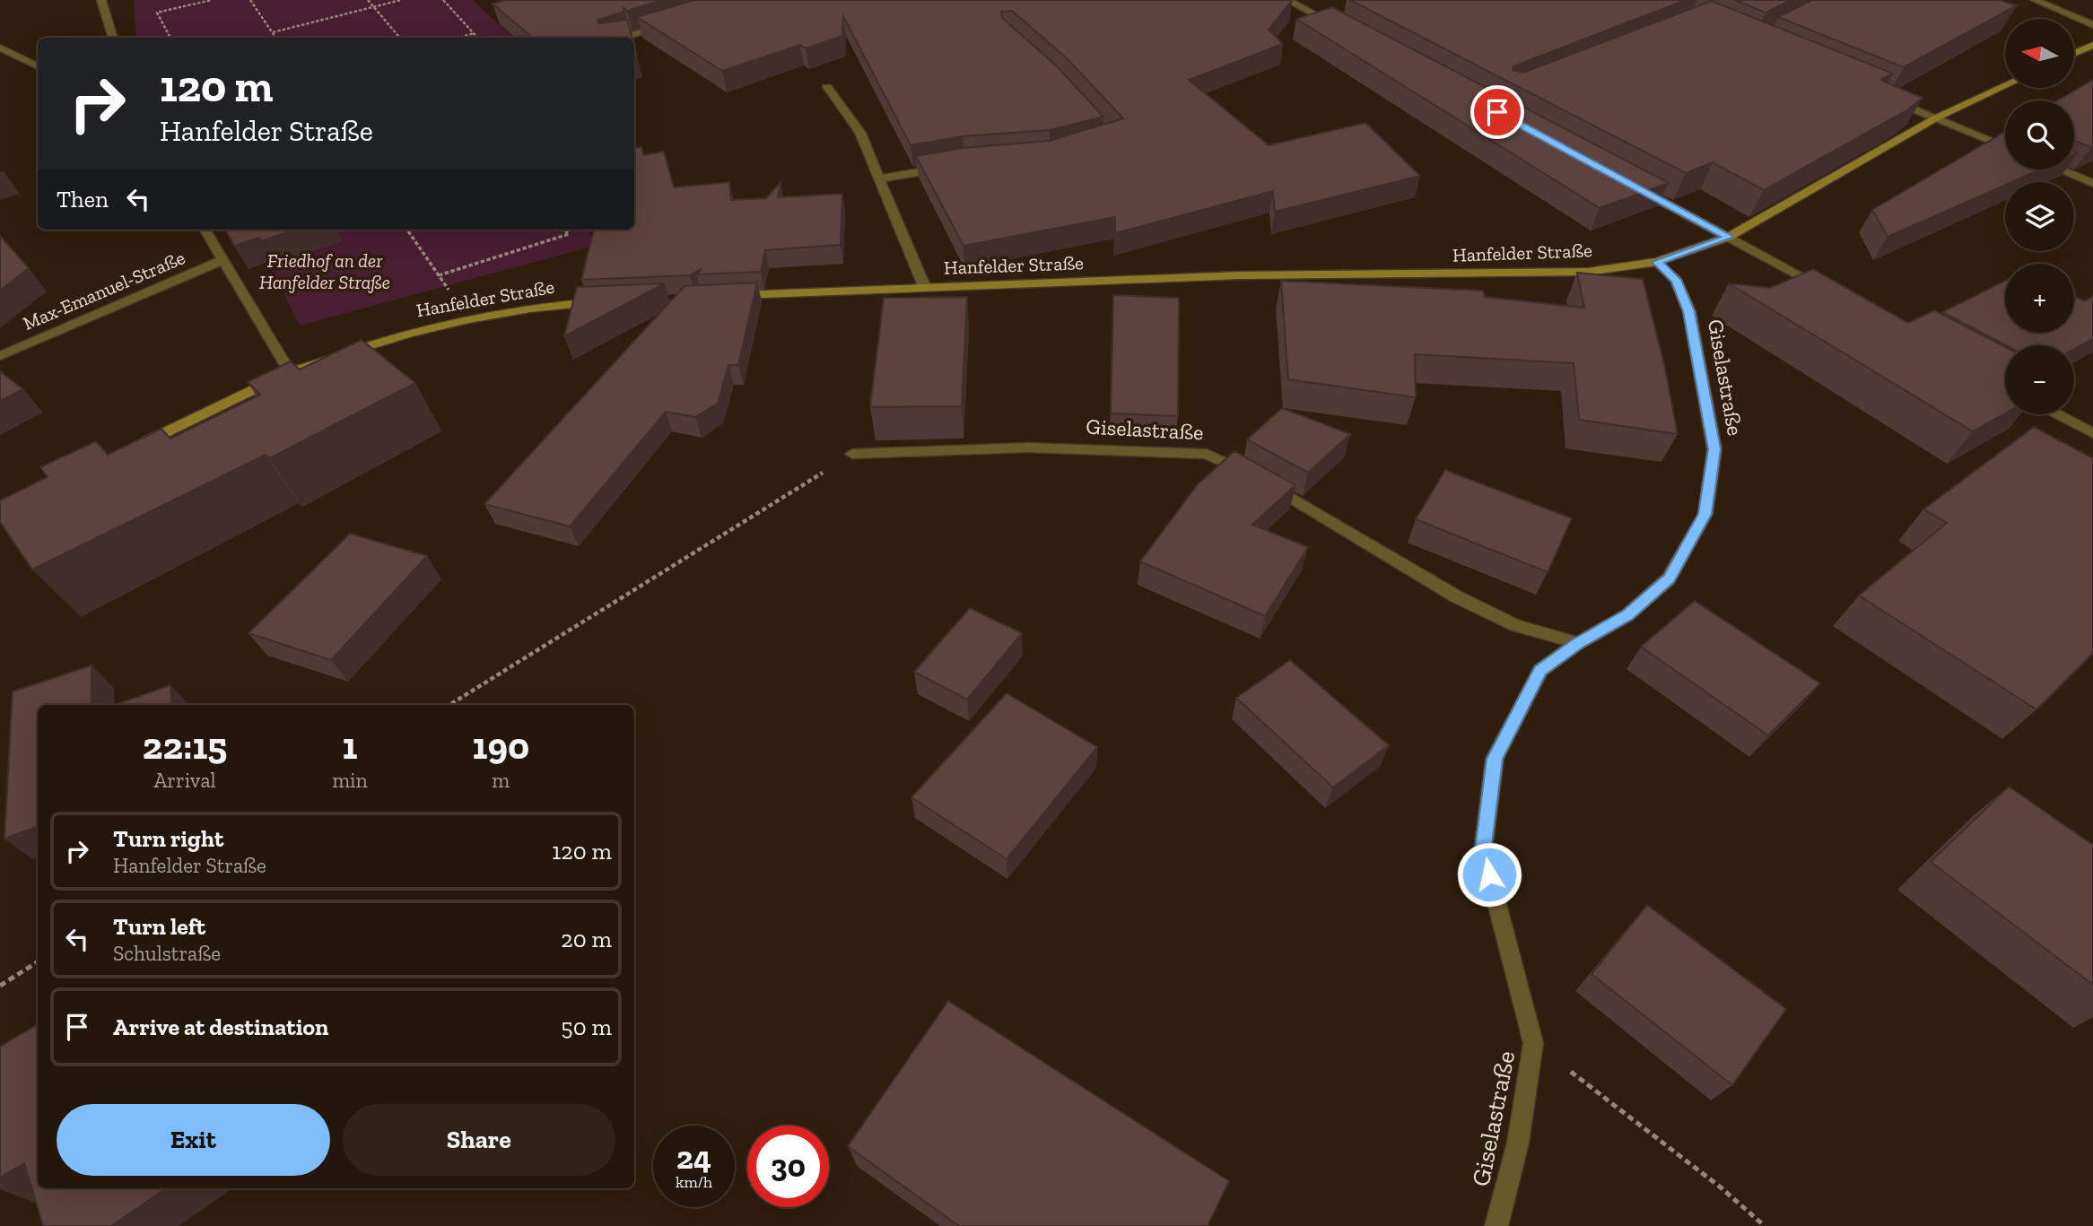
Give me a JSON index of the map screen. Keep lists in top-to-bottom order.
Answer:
{
  "streets": {
    "street": ["Hanfelder Straße", "Max-Emanuel-Straße", "Giselastraße"]
  },
  "crossings": [
    ["Hanfelder Straße", "Max-Emanuel-Straße"],
    ["Hanfelder Straße", "Giselastraße"]
  ],
  "parks": ["Friedhof an der Hanfelder Straße"],
  "north": "left",
  "page": {
    "map_buttons": ["+", "−"],
    "turn": ["120 m", "Hanfelder Straße"],
    "then": "Then",
    "eta": [
      "22:15",
      "Arrival",
      "1",
      "min",
      "190",
      "m"
    ],
    "list": [
      {
        "name": "Turn right",
        "note": "Hanfelder Straße",
        "value": "120 m"
      },
      {
        "name": "Turn left",
        "note": "Schulstraße",
        "value": "20 m"
      },
      {
        "name": "Arrive at destination",
        "value": "50 m"
      }
    ],
    "buttons": ["Exit", "Share"],
    "speed": "24 km/h",
    "limit": "30"
  }
}
